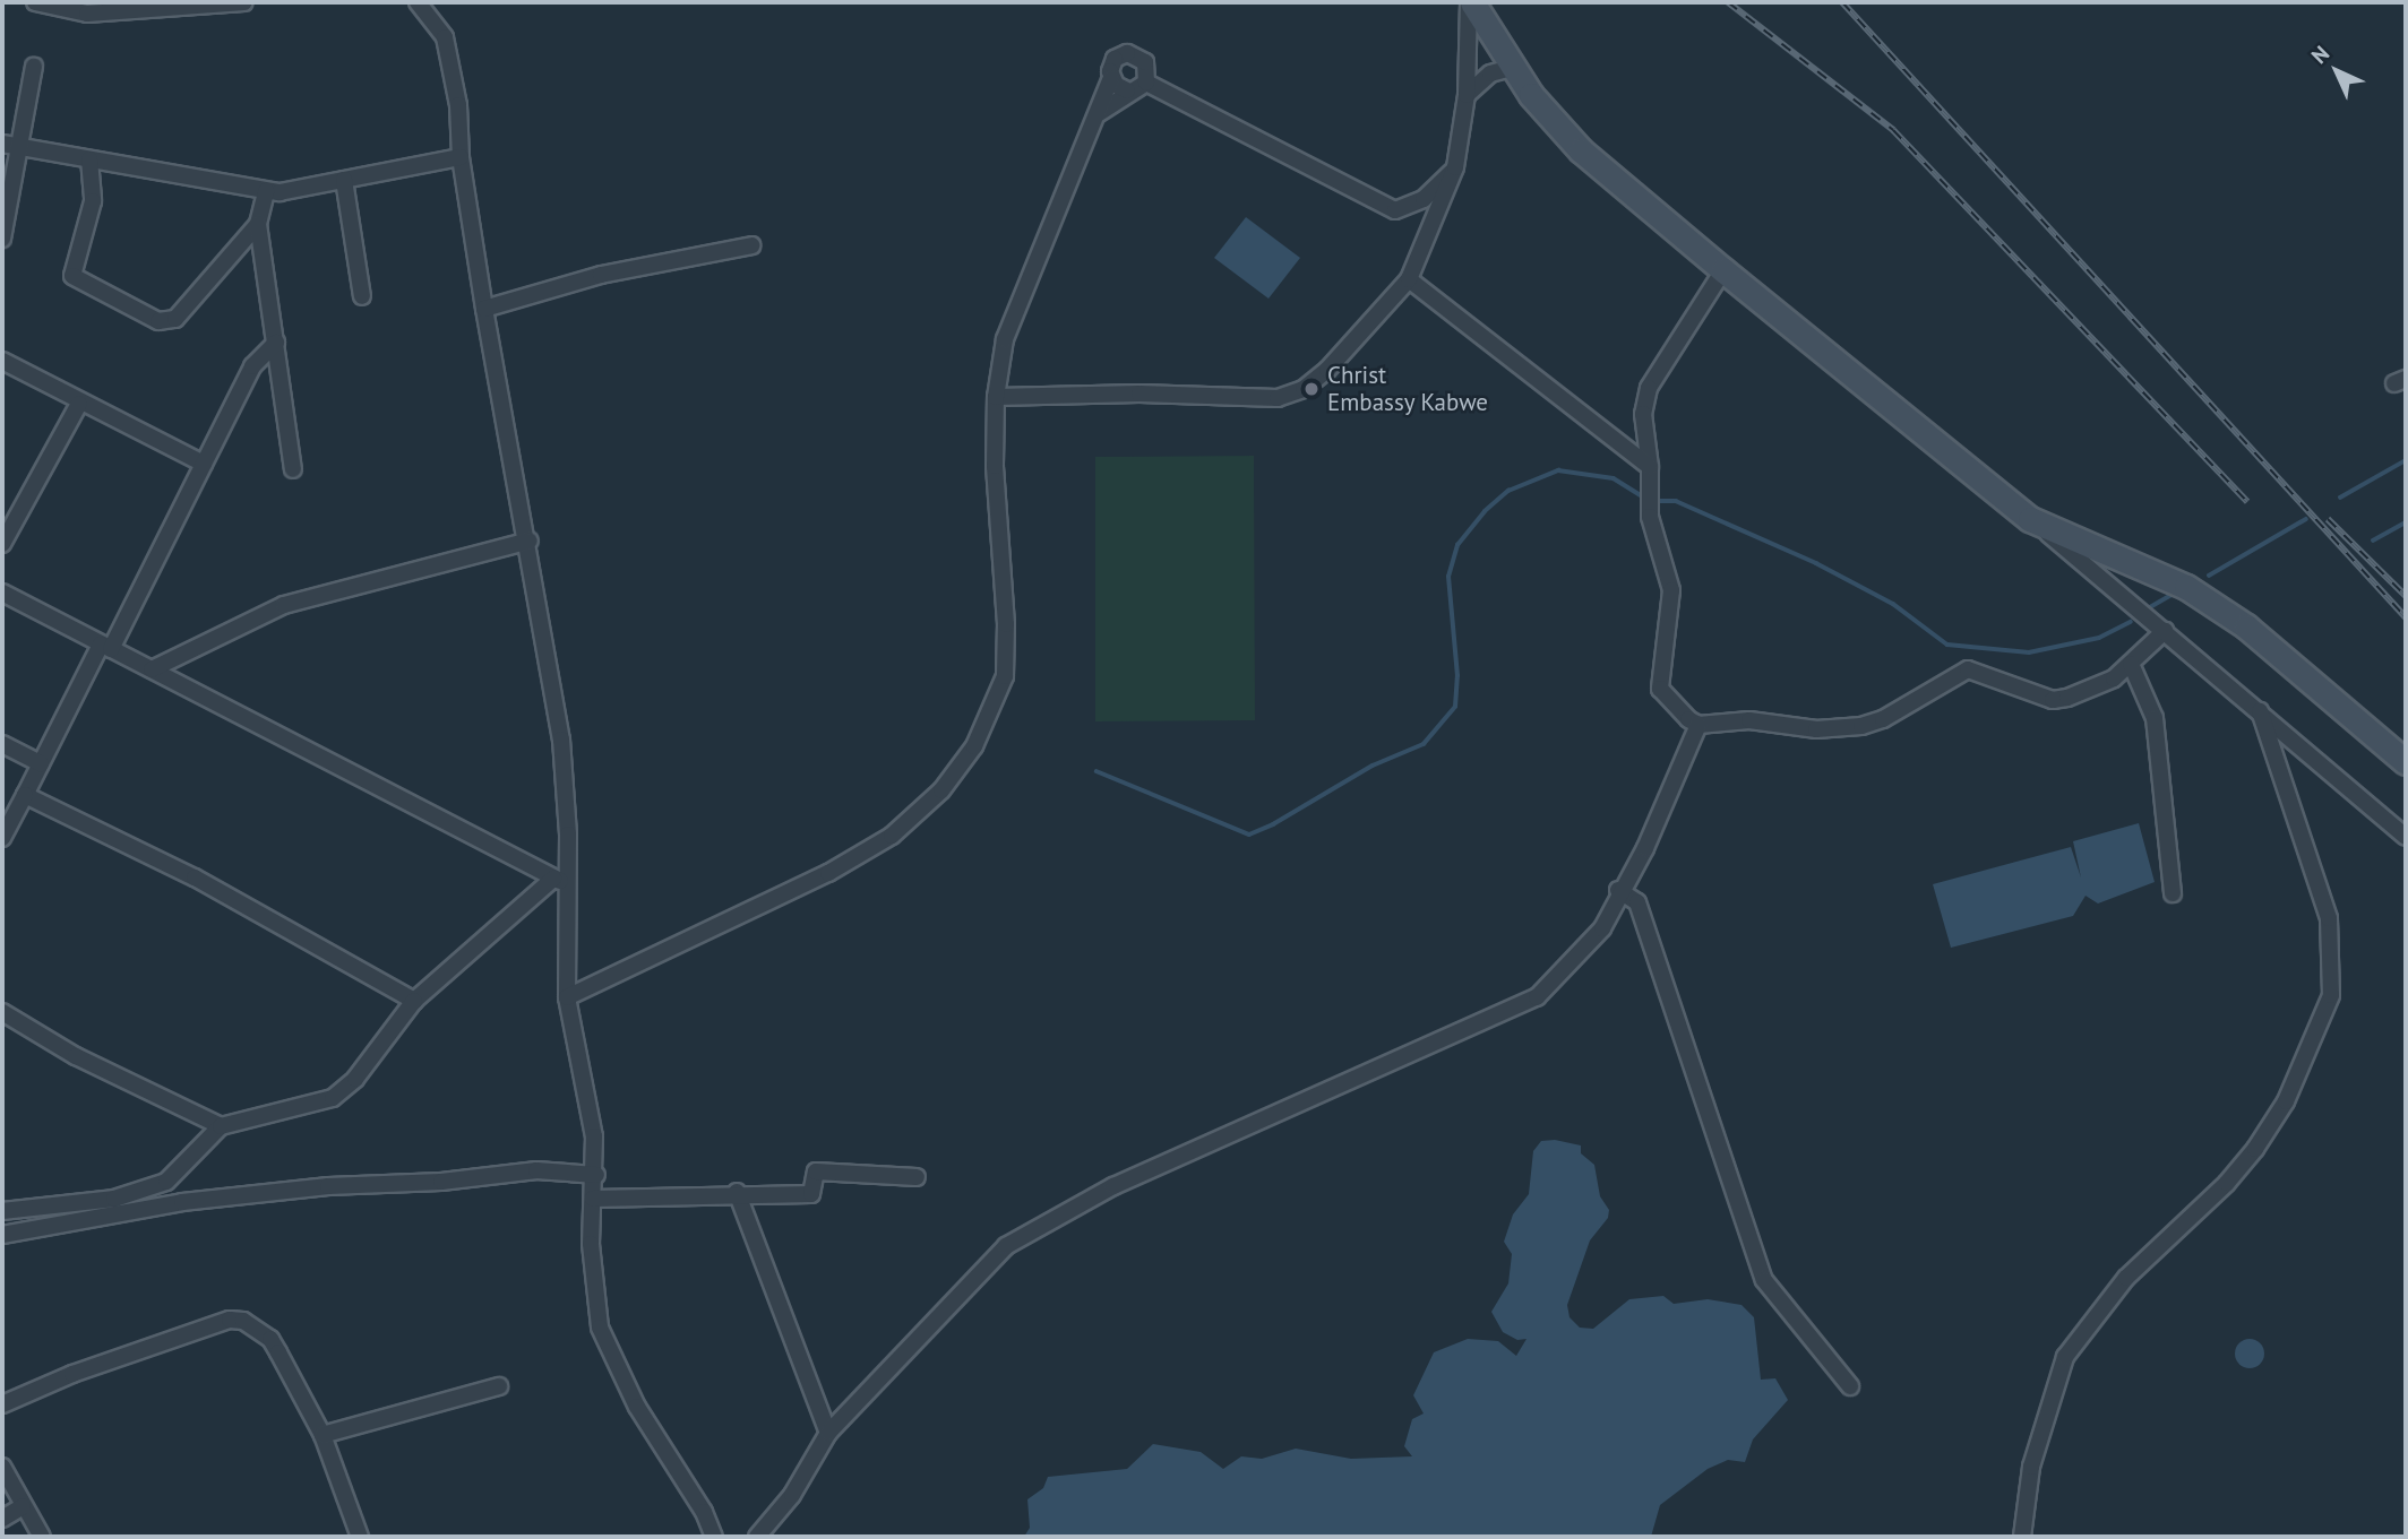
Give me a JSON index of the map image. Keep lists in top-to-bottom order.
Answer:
{
  "places": ["Christ Embassy Kabwe"],
  "north": "top left"
}
